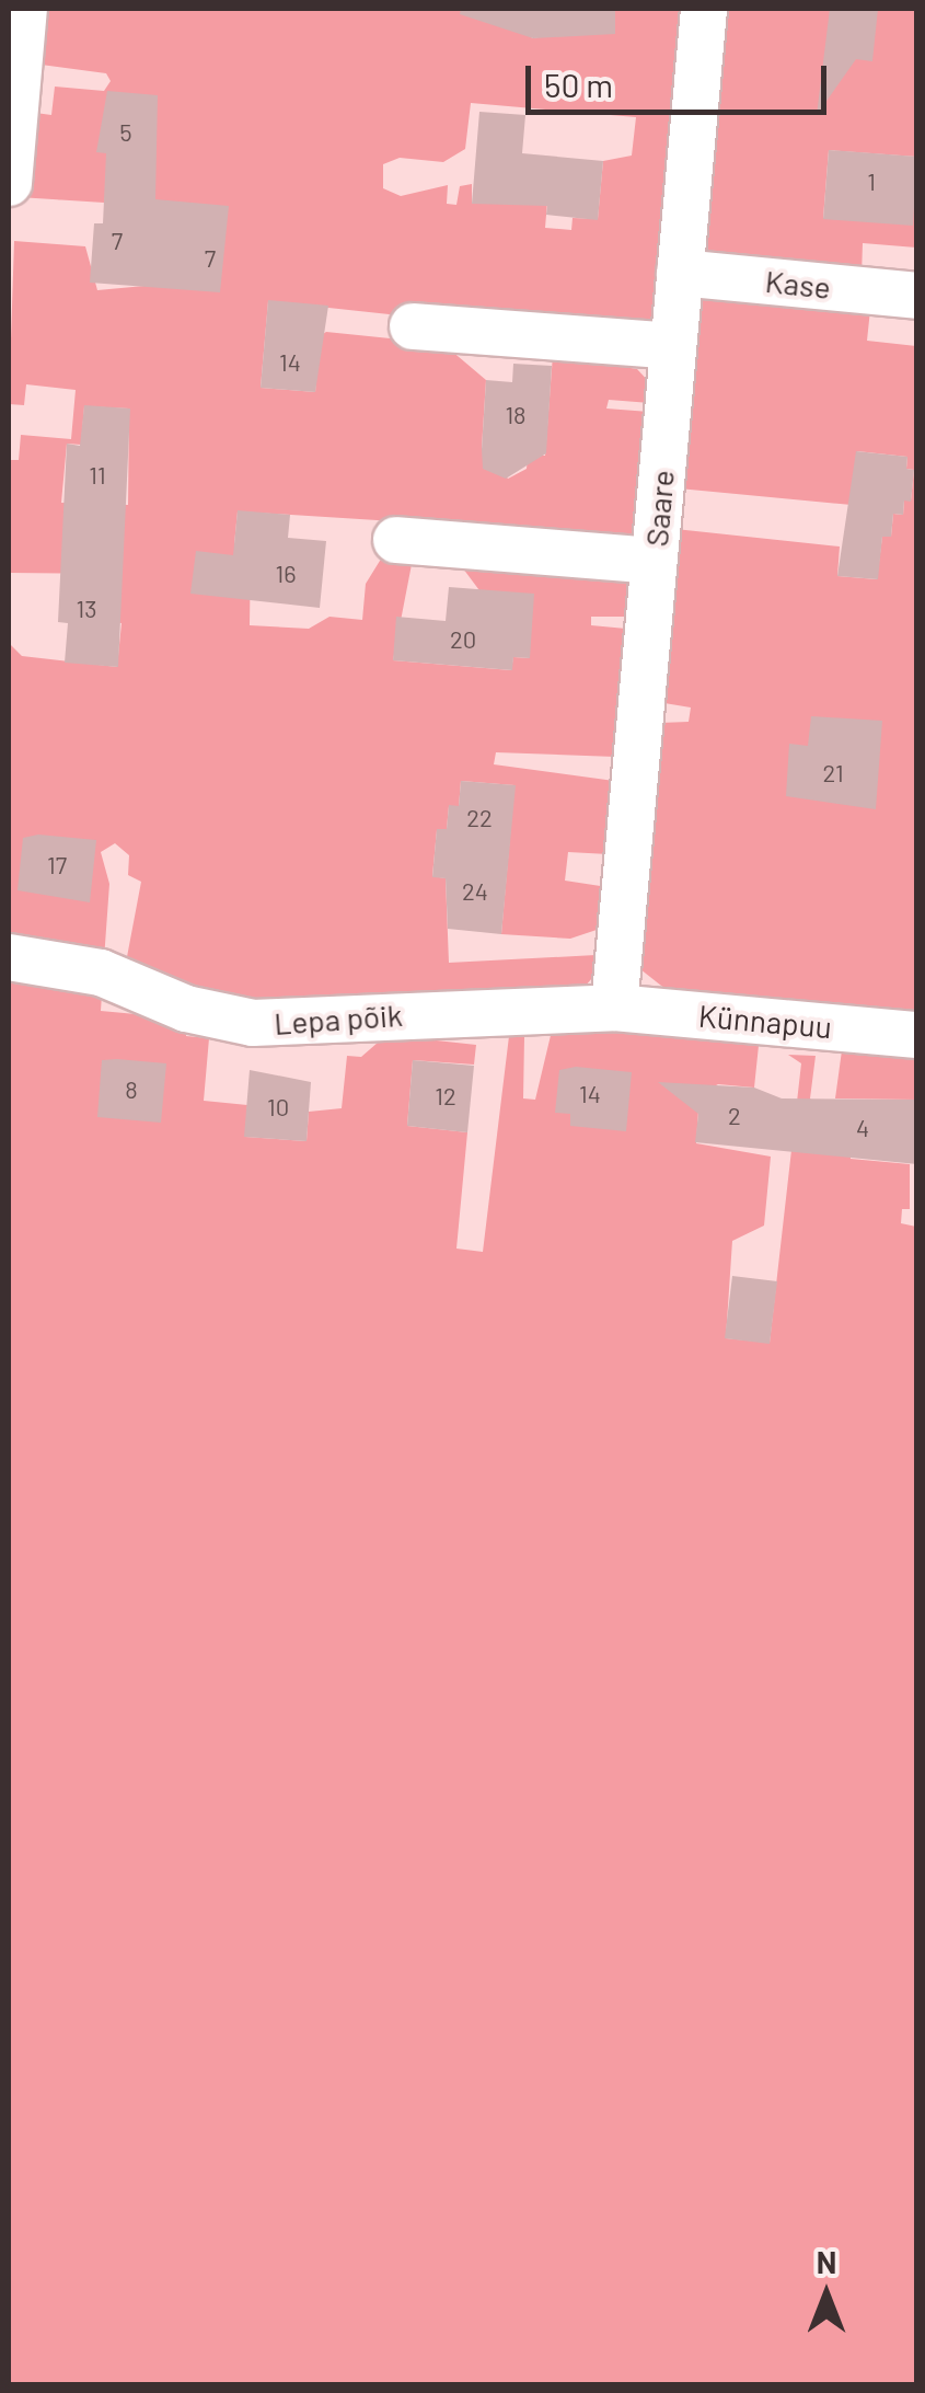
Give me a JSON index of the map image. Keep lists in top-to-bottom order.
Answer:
{
  "streets": {
    "street": [
      "Kase",
      "Saare",
      "Lepa põik",
      "Künnapuu"
    ]
  },
  "crossings": [
    ["Kase", "Saare"],
    ["Saare", "Lepa põik"],
    ["Saare", "Künnapuu"],
    ["Lepa põik", "Künnapuu"]
  ],
  "house_numbers": [
    "5",
    "1",
    "7",
    "7",
    "14",
    "18",
    "11",
    "16",
    "13",
    "20",
    "21",
    "22",
    "17",
    "24",
    "8",
    "14",
    "12",
    "10",
    "2",
    "4"
  ],
  "scale_bar": "50 m",
  "north": "top"
}
